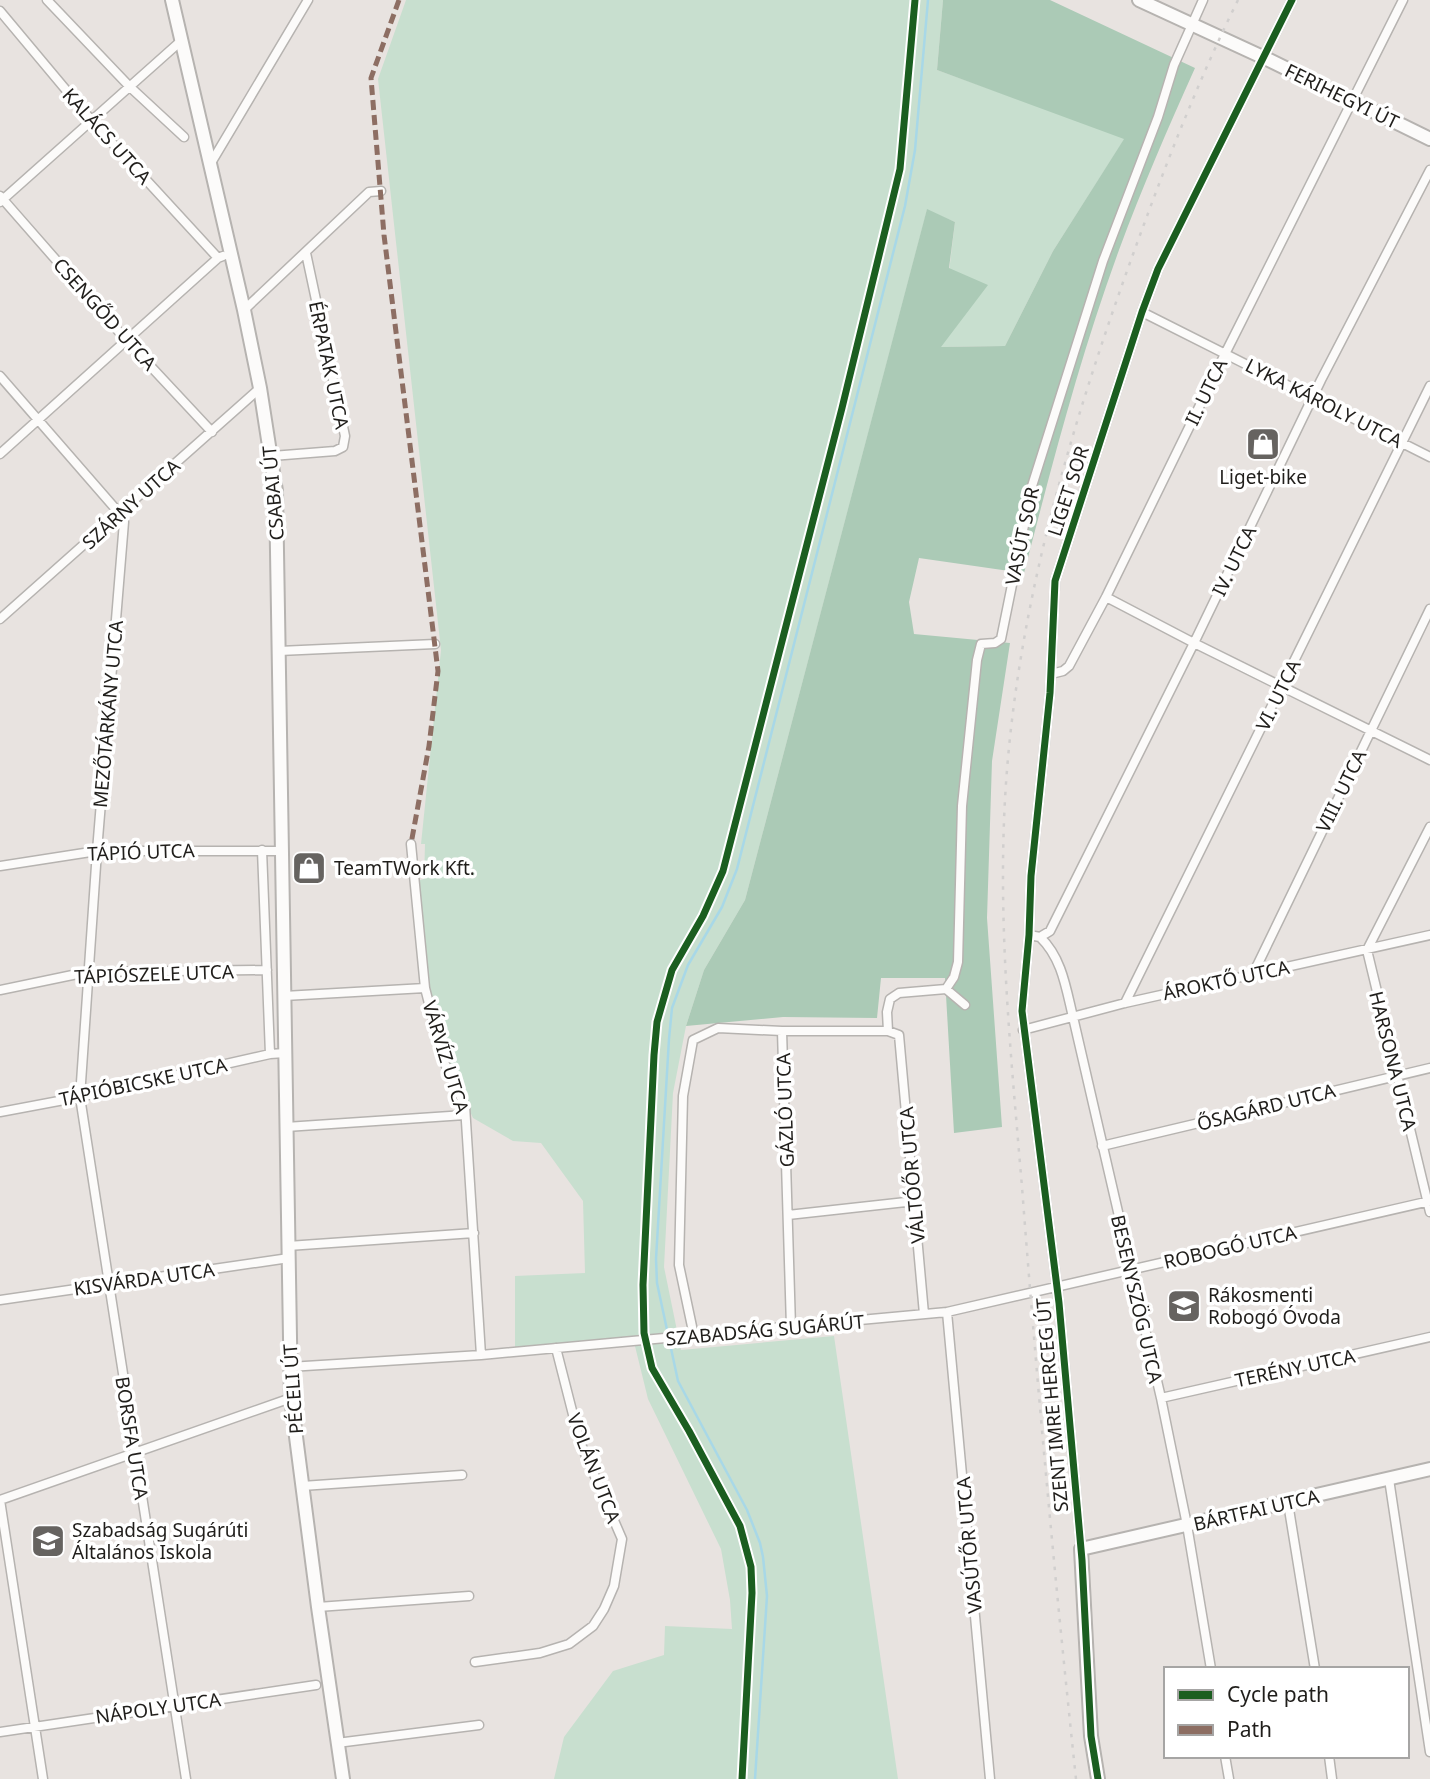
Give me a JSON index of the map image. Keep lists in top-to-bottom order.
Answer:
{
  "streets": {
    "main road": [
      "FERIHEGYI ÚT",
      "CSABAI ÚT",
      "PÉCELI ÚT",
      "SZENT IMRE HERCEG ÚT",
      "BÁRTFAI UTCA"
    ],
    "street": [
      "KALÁCS UTCA",
      "CSENGŐD UTCA",
      "ÉRPATAK UTCA",
      "II. UTCA",
      "LYKA KÁROLY UTCA",
      "LIGET SOR",
      "SZÁRNY UTCA",
      "VASÚT SOR",
      "IV. UTCA",
      "VI. UTCA",
      "MEZŐTÁRKÁNY UTCA",
      "VIII. UTCA",
      "TÁPIÓ UTCA",
      "TÁPIÓSZELE UTCA",
      "ÁROKTŐ UTCA",
      "VÁRVÍZ UTCA",
      "HARSONA UTCA",
      "TÁPIÓBICSKE UTCA",
      "ŐSAGÁRD UTCA",
      "GÁZLÓ UTCA",
      "VÁLTÓŐR UTCA",
      "ROBOGÓ UTCA",
      "KISVÁRDA UTCA",
      "BESENYSZÖG UTCA",
      "SZABADSÁG SUGÁRÚT",
      "TERÉNY UTCA",
      "BORSFA UTCA",
      "VOLÁN UTCA",
      "VASÚTŐR UTCA",
      "NÁPOLY UTCA"
    ]
  },
  "crossings": [
    ["FERIHEGYI ÚT", "II. UTCA"],
    ["FERIHEGYI ÚT", "LIGET SOR"],
    ["FERIHEGYI ÚT", "VASÚT SOR"],
    ["CSENGŐD UTCA", "SZÁRNY UTCA"],
    ["ÉRPATAK UTCA", "CSABAI ÚT"],
    ["II. UTCA", "LYKA KÁROLY UTCA"],
    ["II. UTCA", "LIGET SOR"],
    ["LYKA KÁROLY UTCA", "LIGET SOR"],
    ["LYKA KÁROLY UTCA", "IV. UTCA"],
    ["LYKA KÁROLY UTCA", "VI. UTCA"],
    ["LIGET SOR", "ÁROKTŐ UTCA"],
    ["LIGET SOR", "SZENT IMRE HERCEG ÚT"],
    ["CSABAI ÚT", "SZÁRNY UTCA"],
    ["CSABAI ÚT", "TÁPIÓ UTCA"],
    ["CSABAI ÚT", "PÉCELI ÚT"],
    ["SZÁRNY UTCA", "MEZŐTÁRKÁNY UTCA"],
    ["IV. UTCA", "BESENYSZÖG UTCA"],
    ["VI. UTCA", "ÁROKTŐ UTCA"],
    ["MEZŐTÁRKÁNY UTCA", "TÁPIÓ UTCA"],
    ["MEZŐTÁRKÁNY UTCA", "TÁPIÓSZELE UTCA"],
    ["MEZŐTÁRKÁNY UTCA", "TÁPIÓBICSKE UTCA"],
    ["MEZŐTÁRKÁNY UTCA", "BORSFA UTCA"],
    ["VIII. UTCA", "ÁROKTŐ UTCA"],
    ["ÁROKTŐ UTCA", "HARSONA UTCA"],
    ["ÁROKTŐ UTCA", "BESENYSZÖG UTCA"],
    ["ÁROKTŐ UTCA", "SZENT IMRE HERCEG ÚT"],
    ["VÁRVÍZ UTCA", "KISVÁRDA UTCA"],
    ["VÁRVÍZ UTCA", "SZABADSÁG SUGÁRÚT"],
    ["HARSONA UTCA", "ŐSAGÁRD UTCA"],
    ["HARSONA UTCA", "ROBOGÓ UTCA"],
    ["TÁPIÓBICSKE UTCA", "PÉCELI ÚT"],
    ["TÁPIÓBICSKE UTCA", "BORSFA UTCA"],
    ["ŐSAGÁRD UTCA", "BESENYSZÖG UTCA"],
    ["GÁZLÓ UTCA", "SZABADSÁG SUGÁRÚT"],
    ["VÁLTÓŐR UTCA", "SZABADSÁG SUGÁRÚT"],
    ["ROBOGÓ UTCA", "BESENYSZÖG UTCA"],
    ["ROBOGÓ UTCA", "SZABADSÁG SUGÁRÚT"],
    ["ROBOGÓ UTCA", "SZENT IMRE HERCEG ÚT"],
    ["KISVÁRDA UTCA", "PÉCELI ÚT"],
    ["KISVÁRDA UTCA", "BORSFA UTCA"],
    ["BESENYSZÖG UTCA", "TERÉNY UTCA"],
    ["BESENYSZÖG UTCA", "BÁRTFAI UTCA"],
    ["SZABADSÁG SUGÁRÚT", "PÉCELI ÚT"],
    ["SZABADSÁG SUGÁRÚT", "VOLÁN UTCA"],
    ["SZABADSÁG SUGÁRÚT", "VASÚTŐR UTCA"],
    ["SZENT IMRE HERCEG ÚT", "BÁRTFAI UTCA"],
    ["BORSFA UTCA", "NÁPOLY UTCA"]
  ],
  "places": {
    "shop": ["Liget-bike", "TeamTWork Kft."],
    "school or university": ["Rákosmenti Robogó Óvoda", "Szabadság Sugárúti Általános Iskola"]
  },
  "legend": ["Cycle path", "Path"]
}
